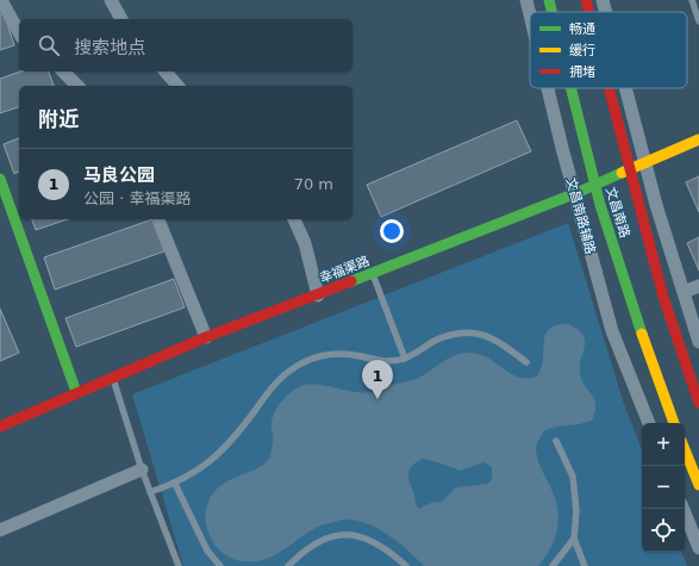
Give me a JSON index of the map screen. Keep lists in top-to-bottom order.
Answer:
{
  "streets": {
    "street": ["文昌南路", "文昌南路辅路", "幸福渠路"]
  },
  "crossings": [
    ["文昌南路", "幸福渠路"],
    ["文昌南路辅路", "幸福渠路"]
  ],
  "legend": ["畅通", "缓行", "拥堵"],
  "page": {
    "search": "搜索地点",
    "heading": "附近",
    "list": [
      {
        "mark": "1",
        "name": "马良公园",
        "note": "公园 · 幸福渠路",
        "value": "70 m"
      }
    ],
    "pins": "1",
    "map_buttons": ["+", "−"]
  }
}
